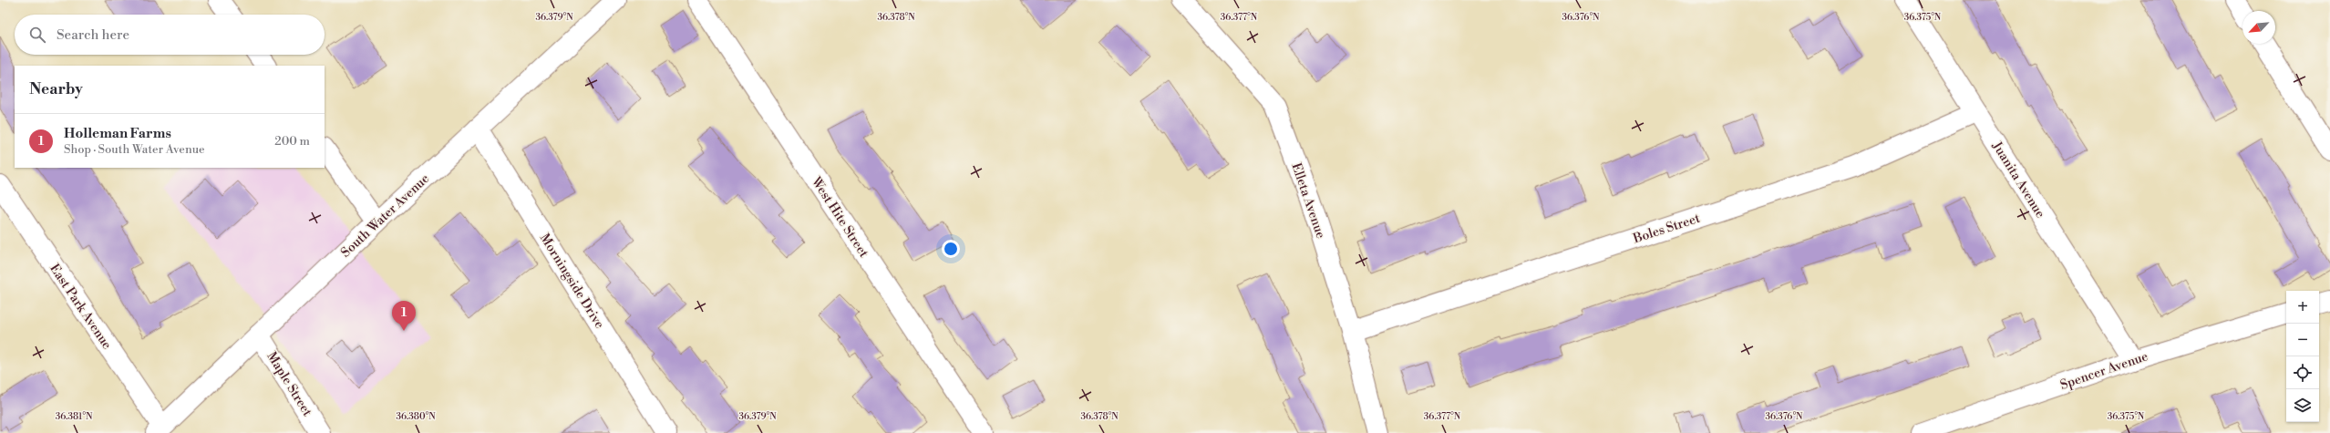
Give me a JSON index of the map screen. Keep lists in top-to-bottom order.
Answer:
{
  "streets": {
    "street": [
      "Juanita Avenue",
      "Elleta Avenue",
      "South Water Avenue",
      "West Hite Street",
      "Boles Street",
      "Morningside Drive",
      "East Park Avenue",
      "Spencer Avenue",
      "Maple Street"
    ]
  },
  "crossings": [
    ["Juanita Avenue", "Boles Street"],
    ["Juanita Avenue", "Spencer Avenue"],
    ["Elleta Avenue", "Boles Street"],
    ["South Water Avenue", "Morningside Drive"],
    ["South Water Avenue", "East Park Avenue"],
    ["South Water Avenue", "Maple Street"]
  ],
  "north": "bottom left",
  "page": {
    "search": "Search here",
    "heading": "Nearby",
    "list": [
      {
        "mark": "1",
        "name": "Holleman Farms",
        "note": "Shop · South Water Avenue",
        "value": "200 m"
      }
    ],
    "map_buttons": ["+", "−"],
    "pins": "1"
  },
  "coordinates": [
    "36.376°N",
    "36.379°N",
    "36.378°N",
    "36.377°N",
    "36.375°N",
    "36.381°N",
    "36.380°N"
  ]
}
